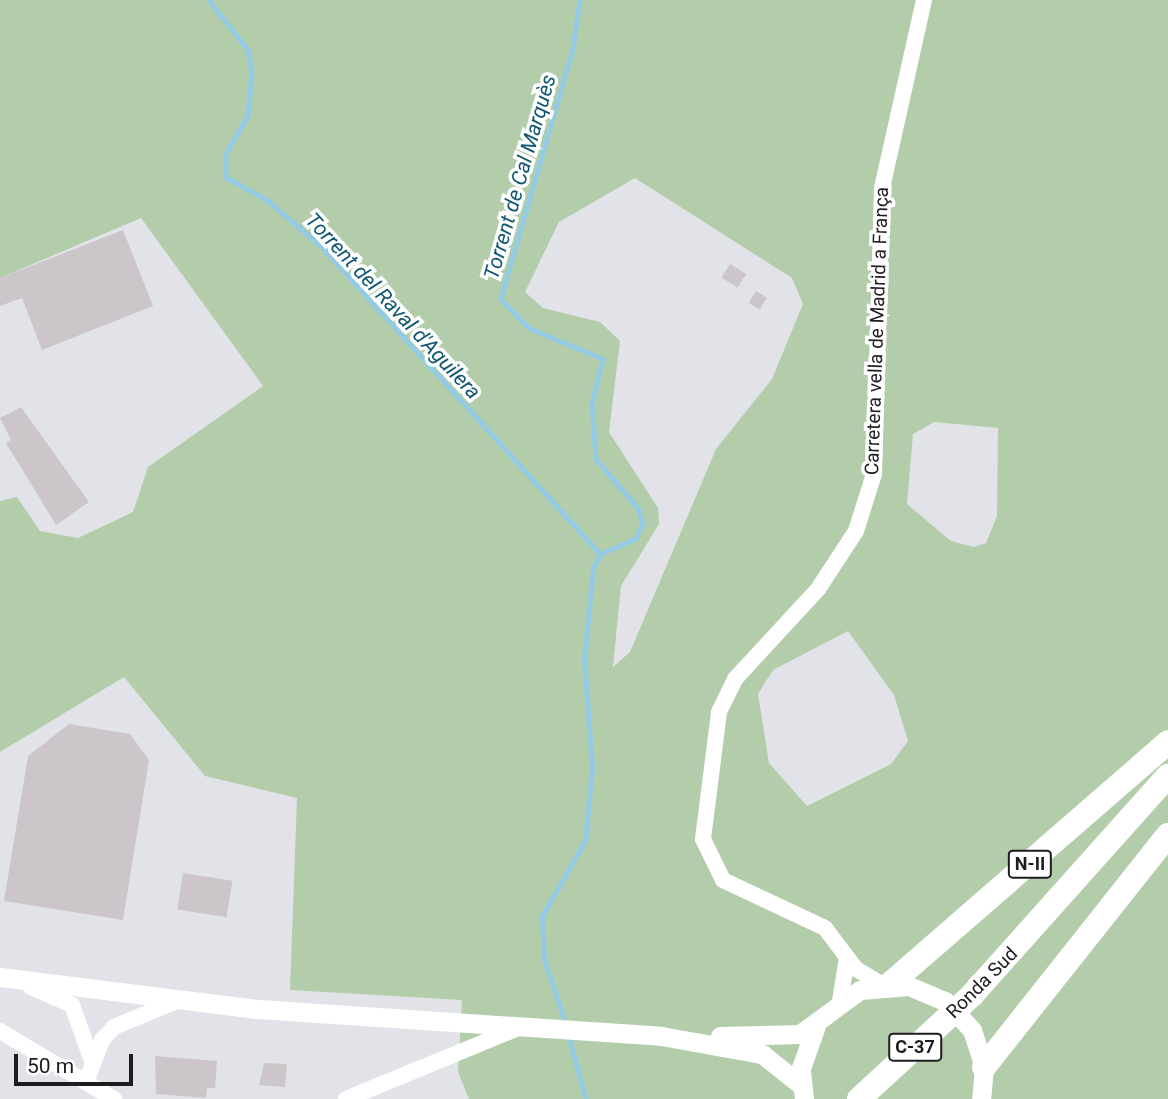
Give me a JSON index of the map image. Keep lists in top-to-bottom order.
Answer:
{
  "streets": {
    "highway": ["N-II", "Ronda Sud", "C-37"],
    "street": ["Carretera vella de Madrid a França"]
  },
  "crossings": [
    ["Carretera vella de Madrid a França", "N-II"]
  ],
  "water": ["Torrent de Cal Marquès", "Torrent del Raval d'Aguilera"],
  "scale_bar": "50 m"
}
